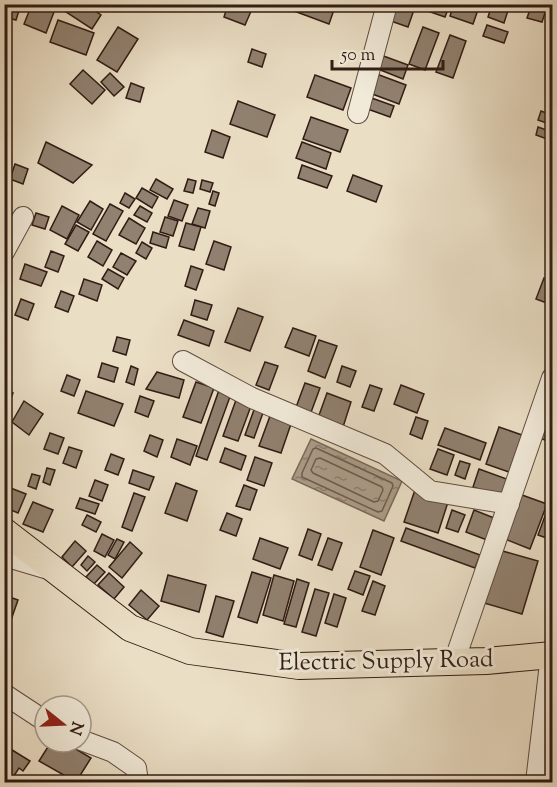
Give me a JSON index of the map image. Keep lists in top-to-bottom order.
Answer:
{
  "streets": {
    "main road": ["Electric Supply Road"]
  },
  "scale_bar": "50 m",
  "north": "right"
}
